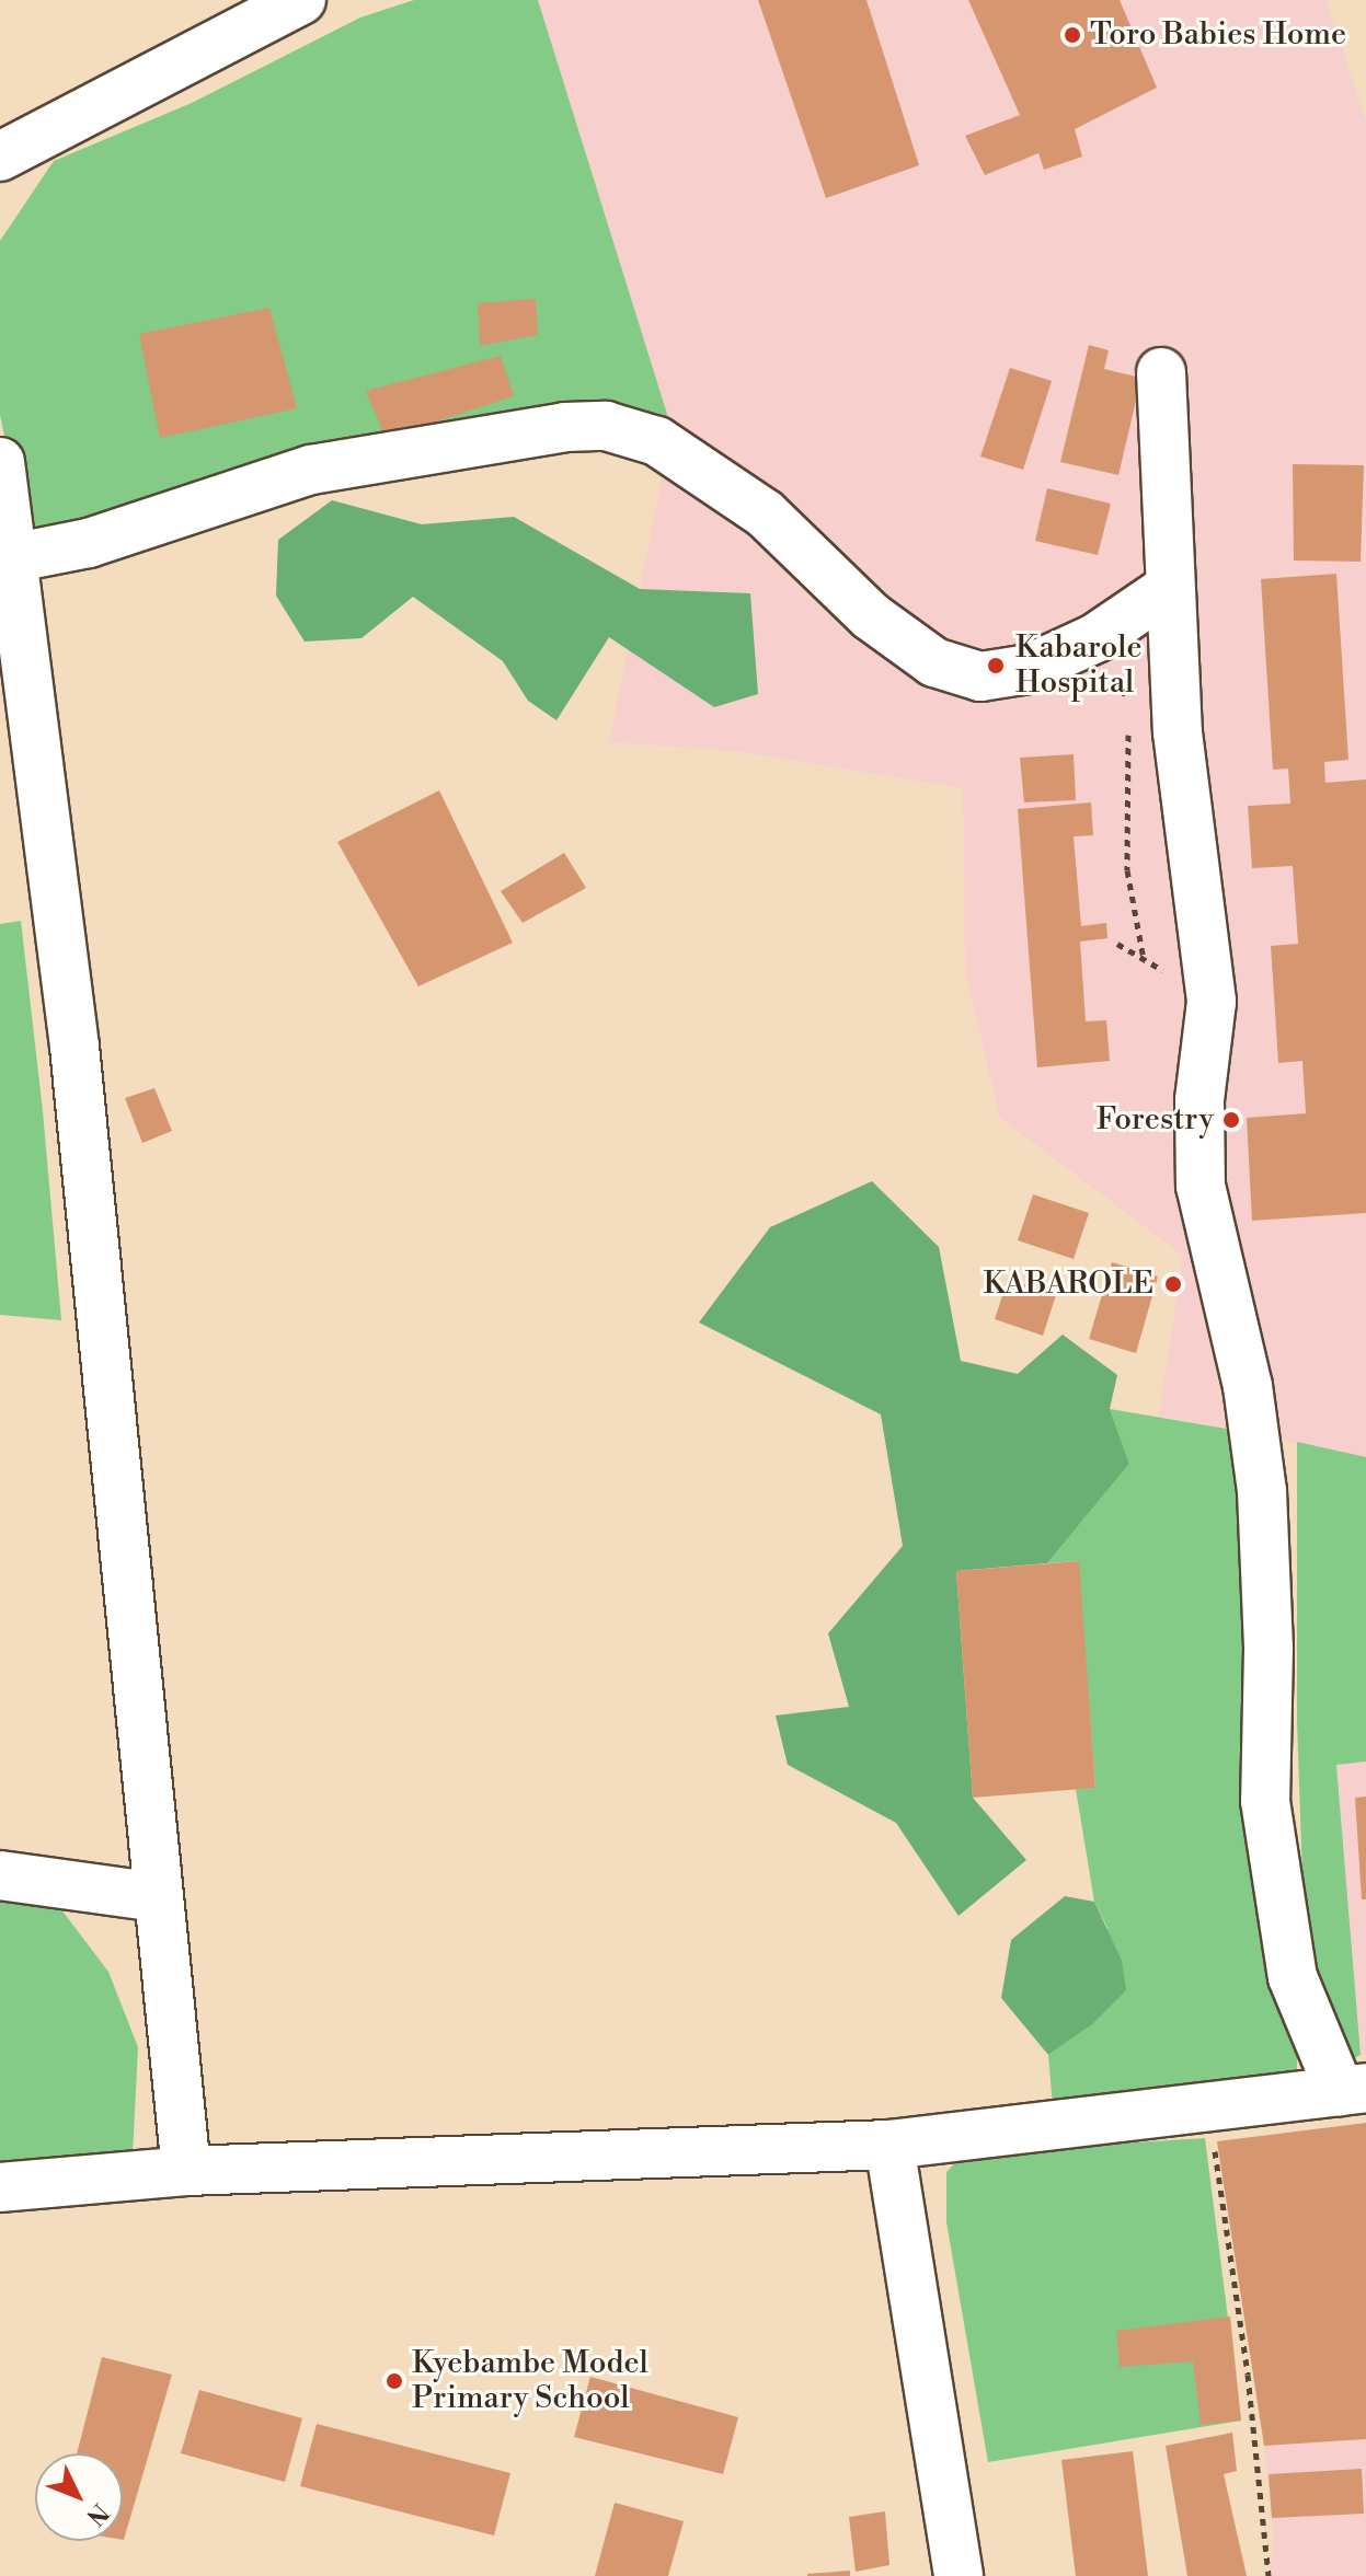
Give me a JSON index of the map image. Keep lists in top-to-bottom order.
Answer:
{
  "places": [
    "Toro Babies Home",
    "Kabarole Hospital",
    "Forestry",
    "KABAROLE",
    "Kyebambe Model Primary School"
  ],
  "north": "bottom right"
}
